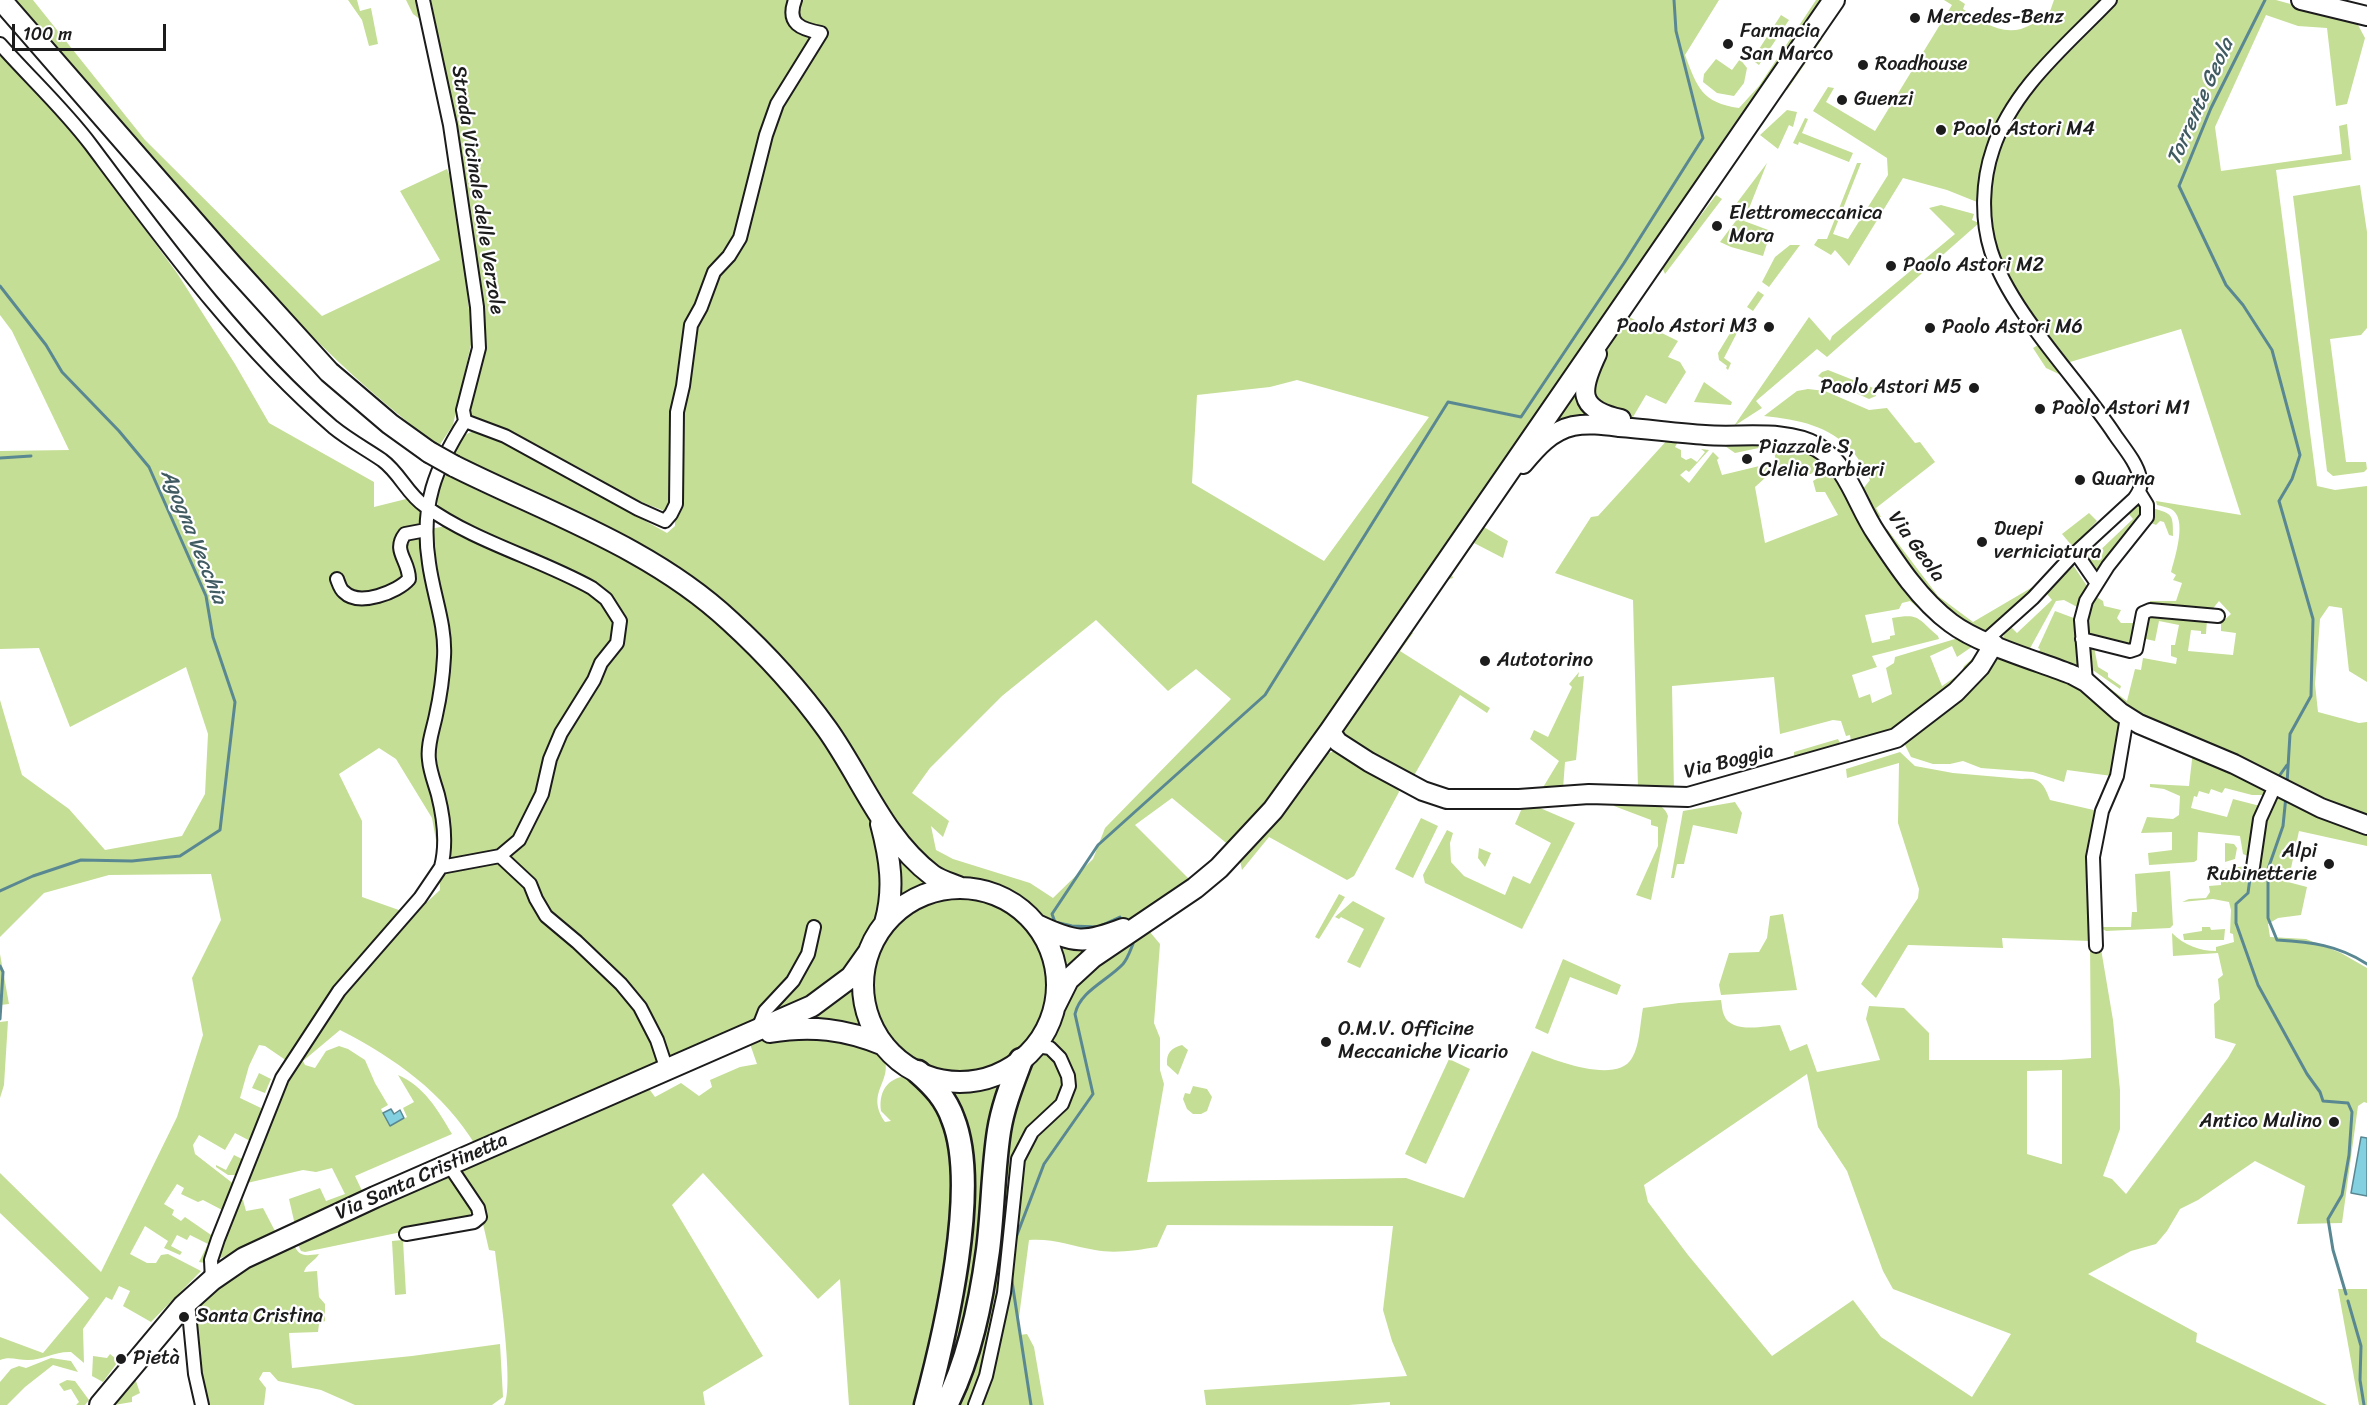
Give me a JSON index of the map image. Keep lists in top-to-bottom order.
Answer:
{
  "streets": {
    "main road": ["Via Santa Cristinetta"],
    "street": ["Strada Vicinale delle Verzole", "Via Geola", "Via Boggia"]
  },
  "crossings": [
    ["Via Geola", "Via Boggia"]
  ],
  "water": ["Torrente Geola", "Agogna Vecchia"],
  "places": [
    "Mercedes-Benz",
    "Farmacia San Marco",
    "Roadhouse",
    "Guenzi",
    "Paolo Astori M4",
    "Elettromeccanica Mora",
    "Paolo Astori M2",
    "Paolo Astori M3",
    "Paolo Astori M6",
    "Paolo Astori M5",
    "Paolo Astori M1",
    "Piazzale S, Clelia Barbieri",
    "Quarna",
    "Duepi verniciatura",
    "Autotorino",
    "Alpi Rubinetterie",
    "O.M.V. Officine Meccaniche Vicario",
    "Antico Mulino",
    "Santa Cristina",
    "Pietà"
  ],
  "scale_bar": "100 m"
}
